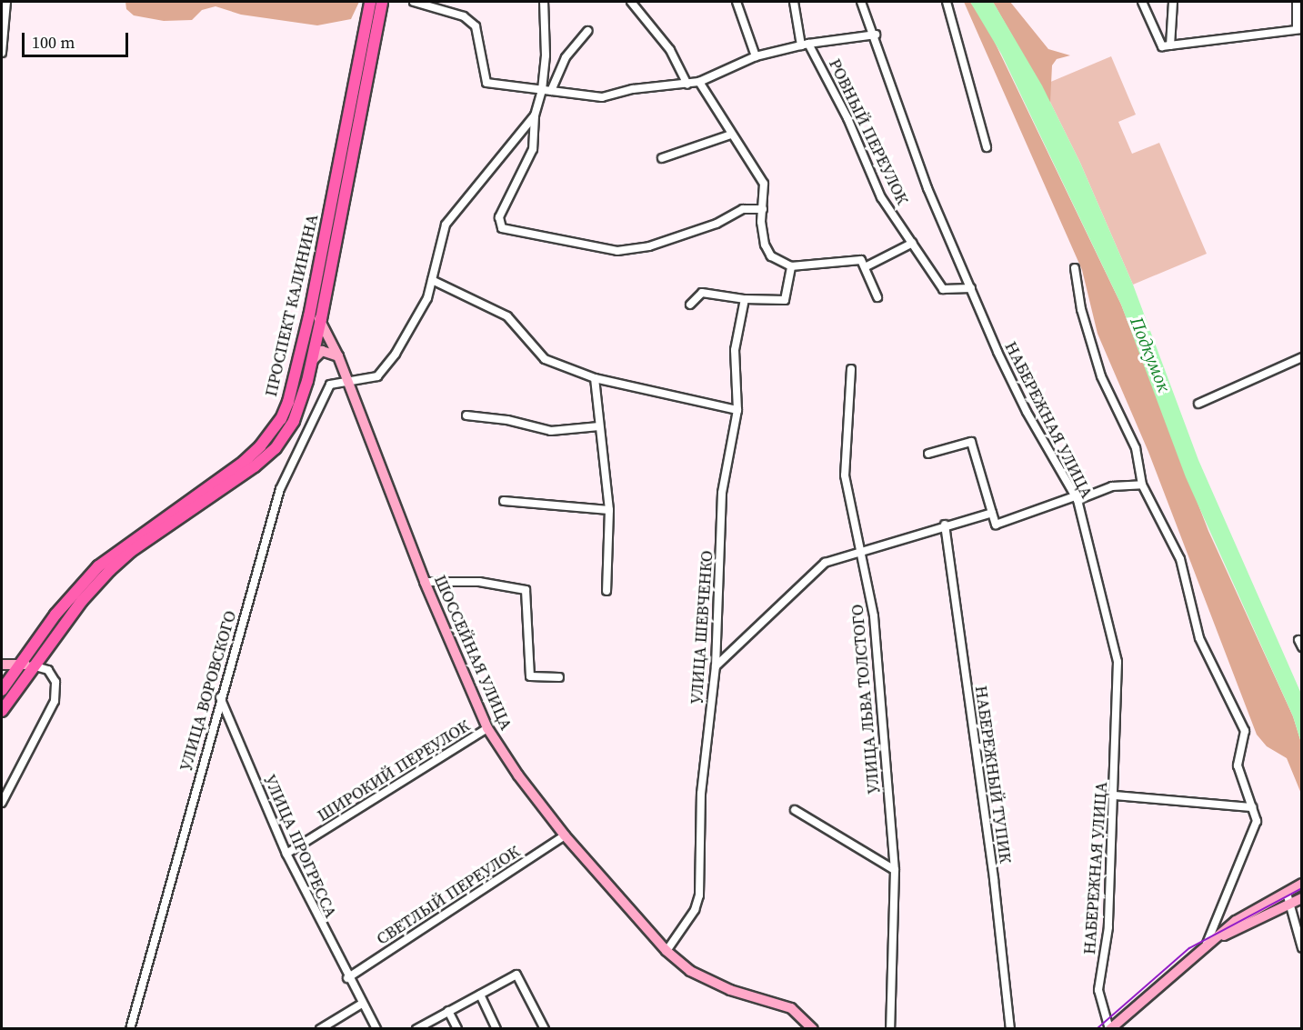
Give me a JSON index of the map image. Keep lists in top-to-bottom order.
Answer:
{
  "streets": {
    "main road": ["ПРОСПЕКТ КАЛИНИНА", "ШОССЕЙНАЯ УЛИЦА"],
    "street": [
      "РОВНЫЙ ПЕРЕУЛОК",
      "НАБЕРЕЖНАЯ УЛИЦА",
      "УЛИЦА ШЕВЧЕНКО",
      "УЛИЦА ВОРОВСКОГО",
      "УЛИЦА ЛЬВА ТОЛСТОГО",
      "ШИРОКИЙ ПЕРЕУЛОК",
      "НАБЕРЕЖНЫЙ ТУПИК",
      "УЛИЦА ПРОГРЕССА",
      "СВЕТЛЫЙ ПЕРЕУЛОК"
    ]
  },
  "crossings": [
    ["РОВНЫЙ ПЕРЕУЛОК", "НАБЕРЕЖНАЯ УЛИЦА"],
    ["ПРОСПЕКТ КАЛИНИНА", "ШОССЕЙНАЯ УЛИЦА"],
    ["УЛИЦА ШЕВЧЕНКО", "ШОССЕЙНАЯ УЛИЦА"],
    ["ШОССЕЙНАЯ УЛИЦА", "УЛИЦА ВОРОВСКОГО"],
    ["ШОССЕЙНАЯ УЛИЦА", "ШИРОКИЙ ПЕРЕУЛОК"],
    ["ШОССЕЙНАЯ УЛИЦА", "СВЕТЛЫЙ ПЕРЕУЛОК"],
    ["УЛИЦА ВОРОВСКОГО", "УЛИЦА ПРОГРЕССА"],
    ["ШИРОКИЙ ПЕРЕУЛОК", "УЛИЦА ПРОГРЕССА"],
    ["УЛИЦА ПРОГРЕССА", "СВЕТЛЫЙ ПЕРЕУЛОК"]
  ],
  "water": ["Подкумок"],
  "scale_bar": "100 m"
}
